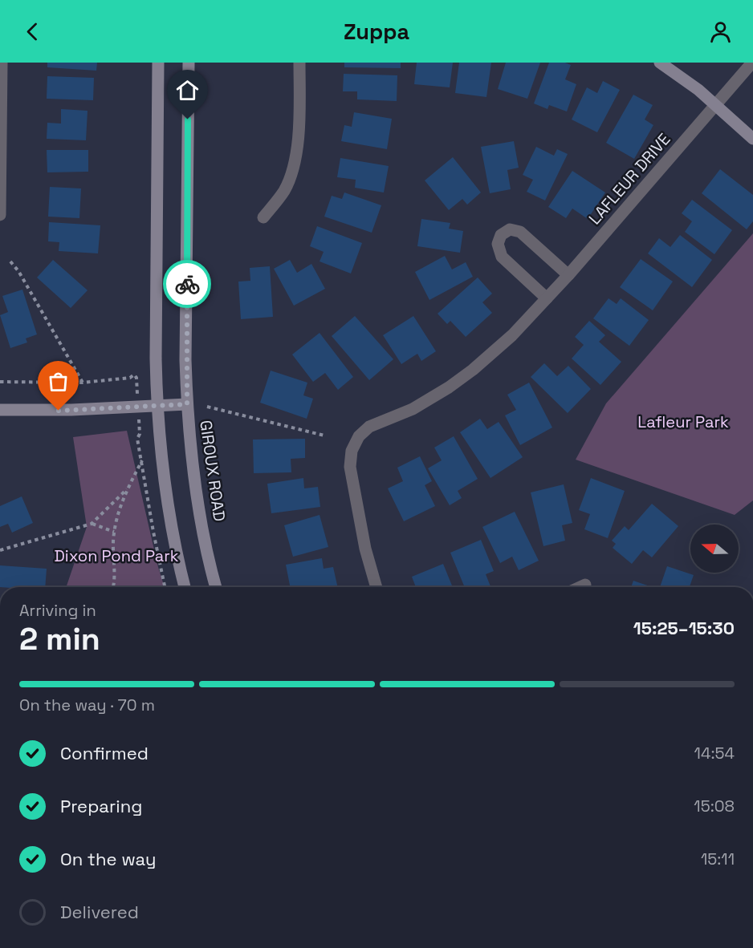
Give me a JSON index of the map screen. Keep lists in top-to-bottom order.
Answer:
{
  "streets": {
    "main road": ["GIROUX ROAD"],
    "street": ["LAFLEUR DRIVE"]
  },
  "parks": ["Lafleur Park", "Dixon Pond Park"],
  "north": "left",
  "page": {
    "header": "Zuppa",
    "heading": ["2 min", "Arriving in", "15:25–15:30"],
    "bar": "On the way · 70 m",
    "list": [
      ["Confirmed", "14:54"],
      ["Preparing", "15:08"],
      ["On the way", "15:11"],
      "Delivered"
    ]
  }
}
